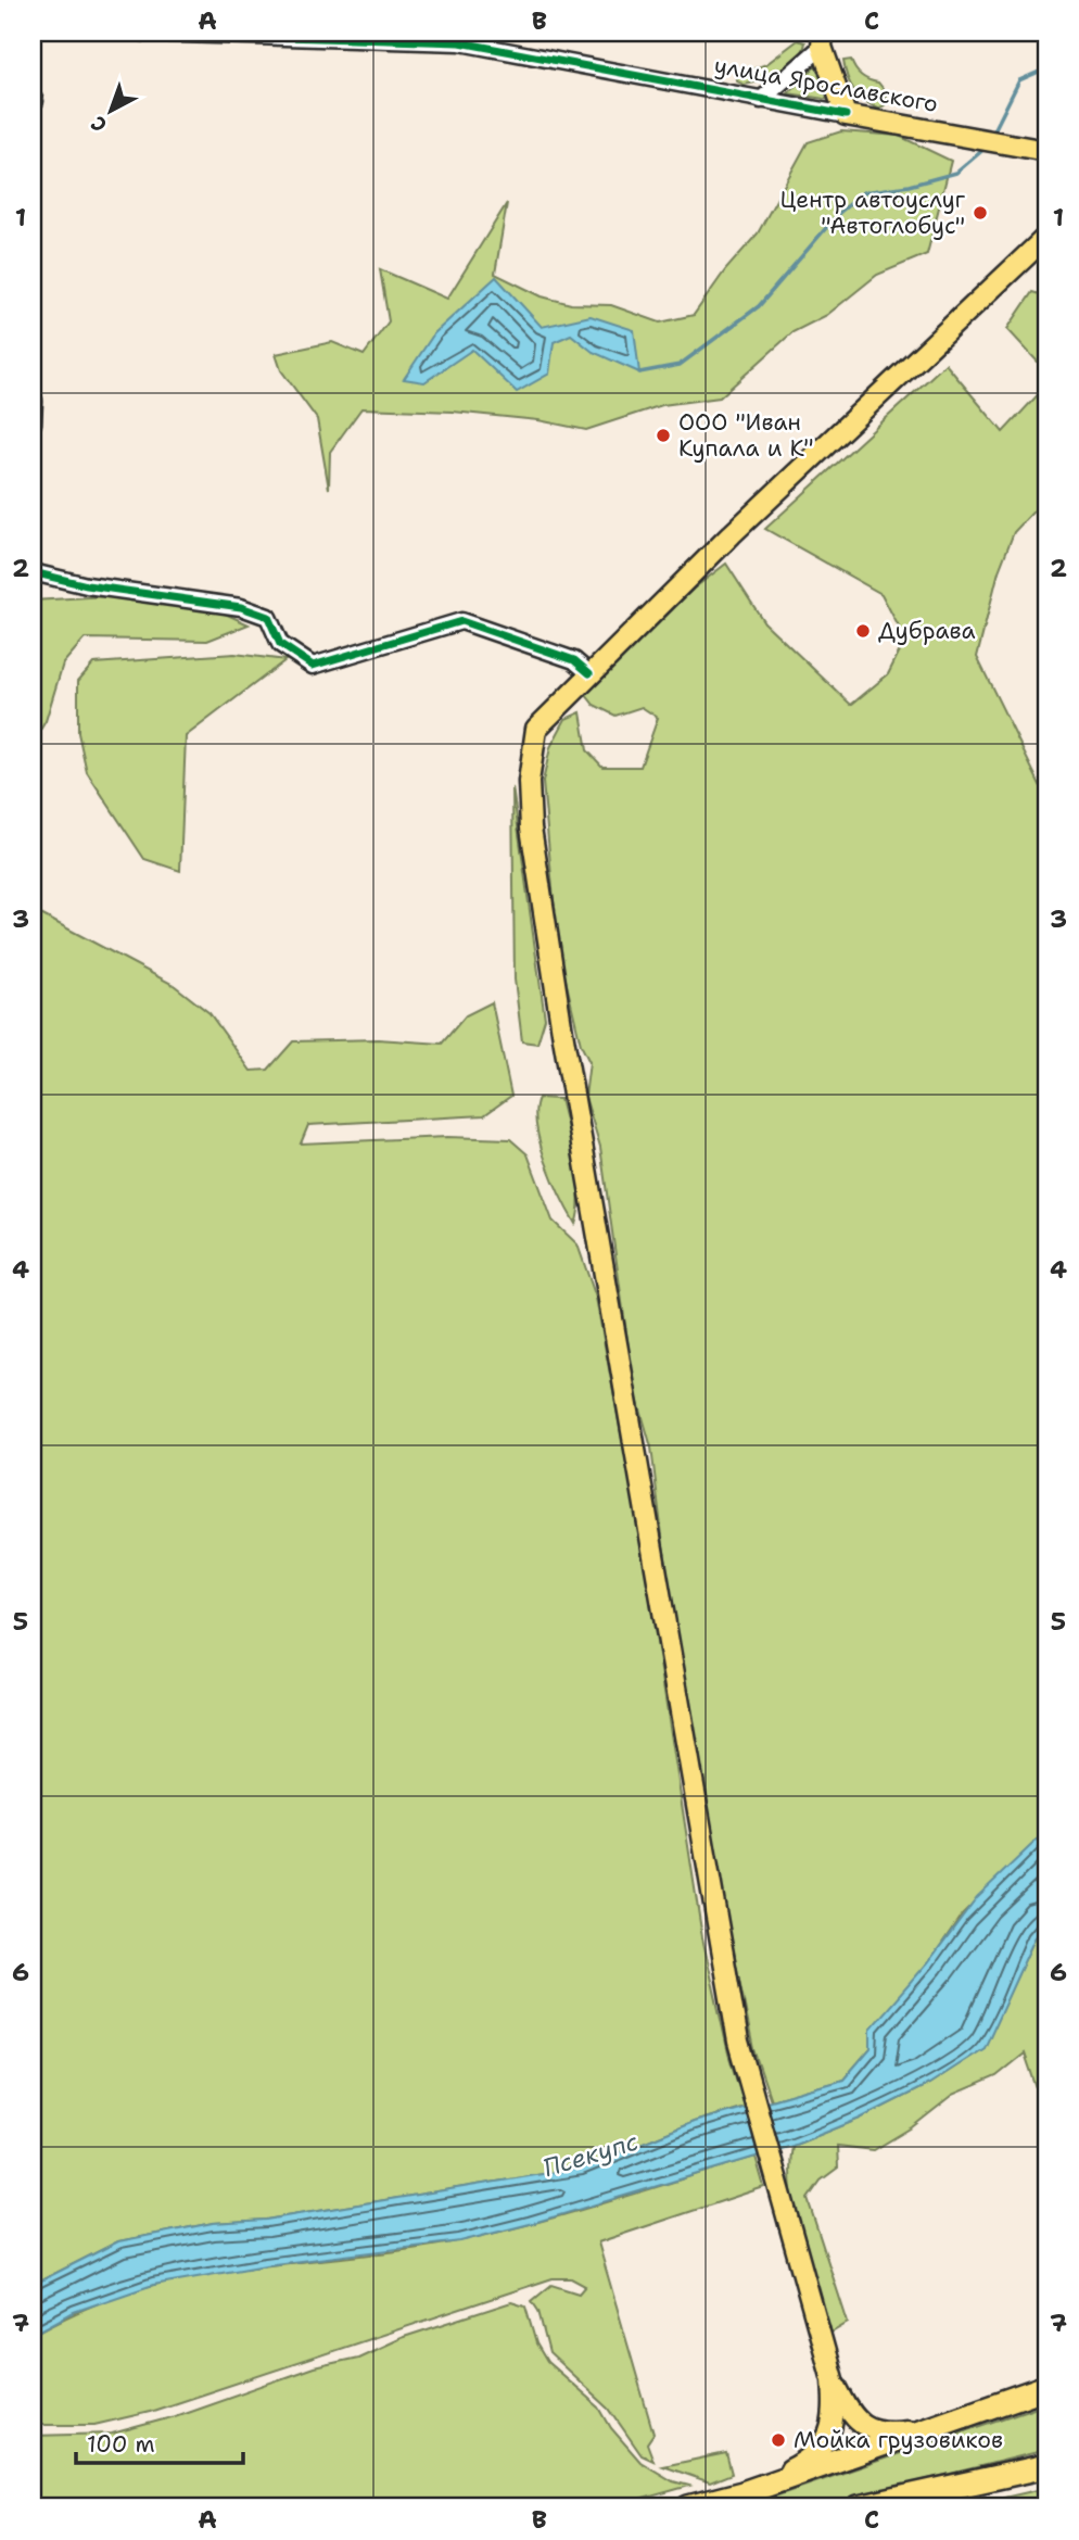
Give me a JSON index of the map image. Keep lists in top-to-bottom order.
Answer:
{
  "streets": {
    "main road": ["улица Ярославского"]
  },
  "water": ["Псекупс"],
  "places": [
    "Центр автоуслуг \"Автоглобус\"",
    "ООО \"Иван Купала и К\"",
    "Дубрава",
    "Мойка грузовиков"
  ],
  "scale_bar": "100 m",
  "north": "bottom left",
  "grid": {
    "columns": ["A", "B", "C"],
    "rows": [
      "1",
      "2",
      "3",
      "4",
      "5",
      "6",
      "7"
    ]
  }
}
